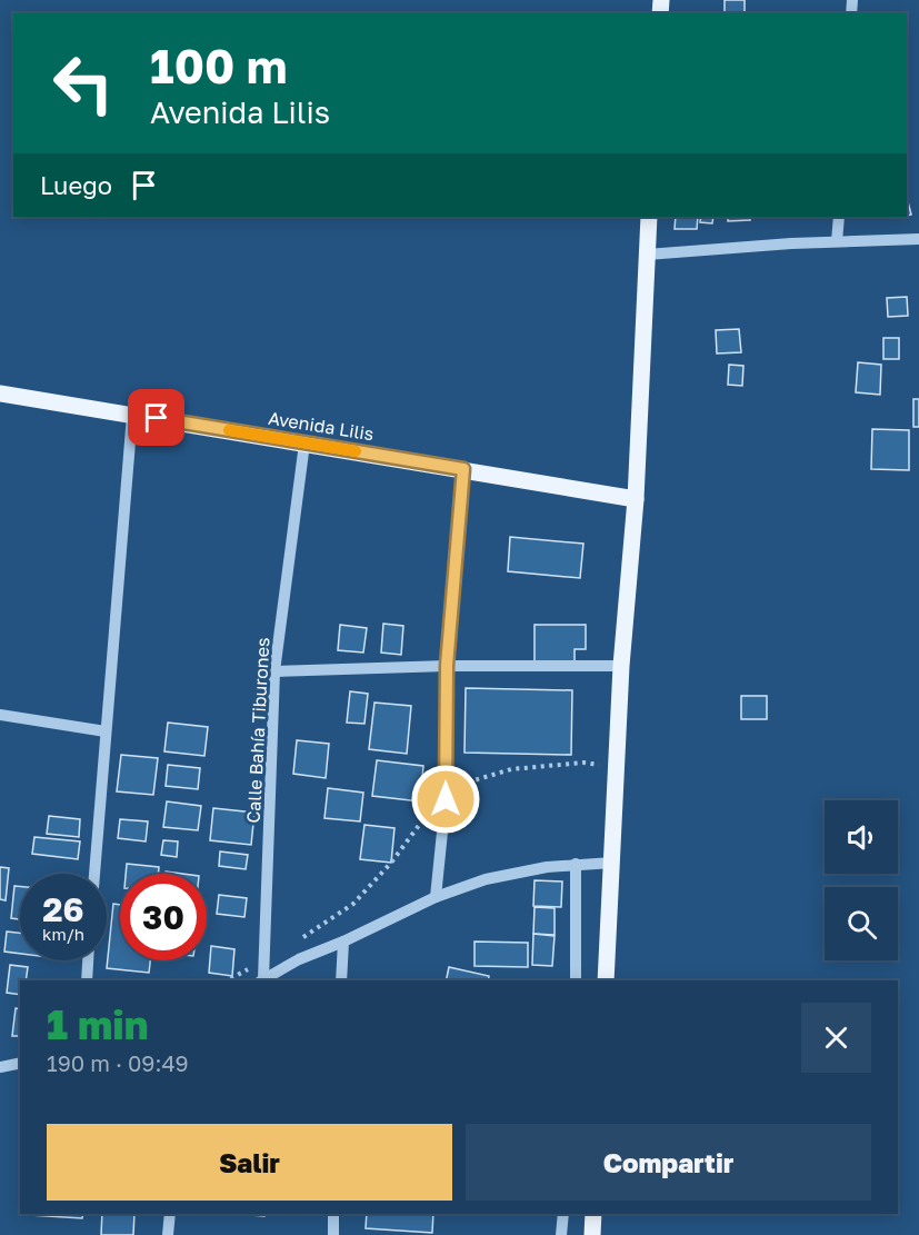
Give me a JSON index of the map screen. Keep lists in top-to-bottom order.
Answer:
{
  "streets": {
    "main road": ["Avenida Lilis"],
    "street": ["Calle Bahía Tiburones"]
  },
  "crossings": [
    ["Avenida Lilis", "Calle Bahía Tiburones"]
  ],
  "page": {
    "turn": ["100 m", "Avenida Lilis"],
    "then": "Luego",
    "speed": "26 km/h",
    "limit": "30",
    "heading": ["1 min", "190 m · 09:49"],
    "buttons": ["Salir", "Compartir"]
  }
}
